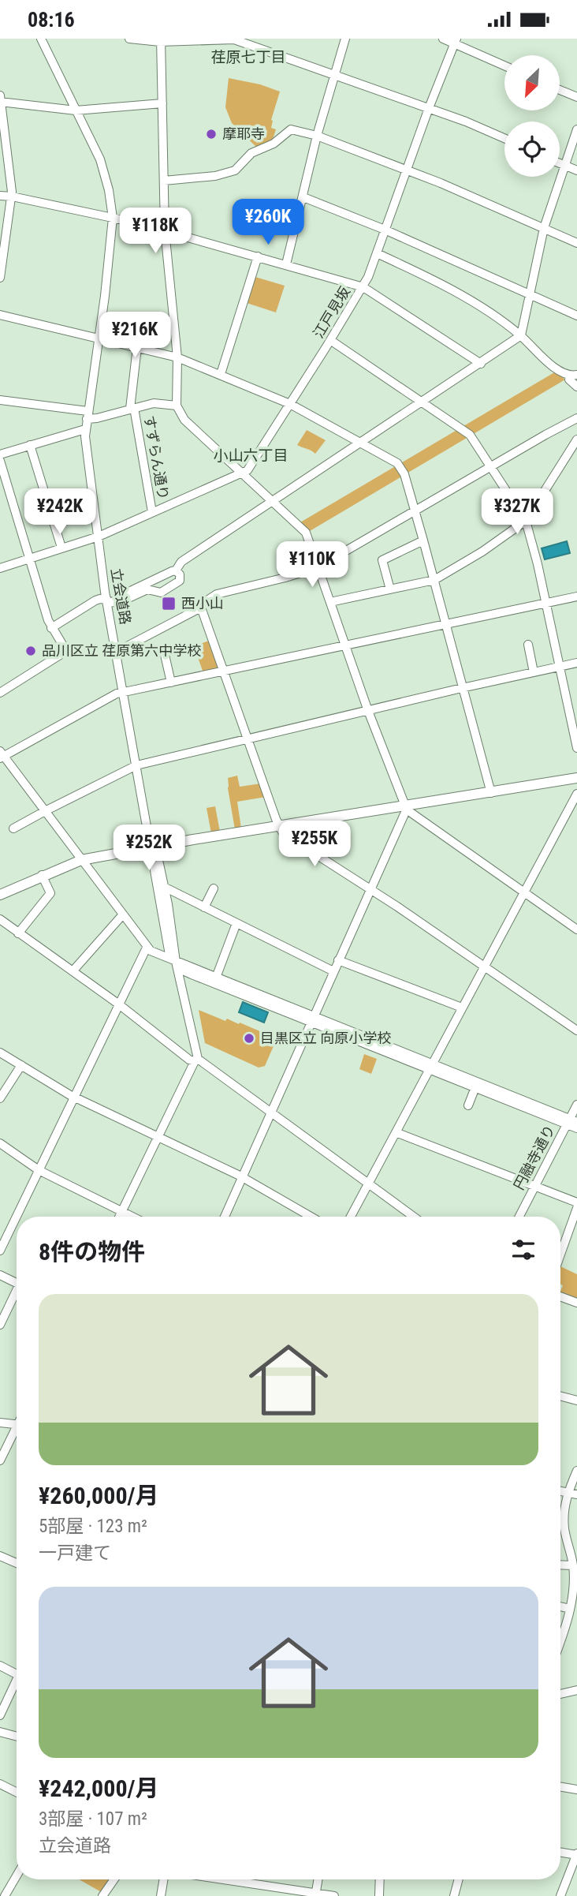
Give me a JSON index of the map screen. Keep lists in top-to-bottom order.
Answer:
{
  "streets": {
    "street": [
      "江戸見坂",
      "すずらん通り",
      "立会道路",
      "円融寺通り"
    ]
  },
  "districts": ["荏原七丁目", "小山六丁目"],
  "places": {
    "other": ["摩耶寺", "品川区立 荏原第六中学校", "目黒区立 向原小学校"],
    "transit": ["西小山"]
  },
  "north": "bottom left",
  "page": {
    "status": "08:16",
    "price": [
      "¥260K",
      "¥118K",
      "¥216K",
      "¥242K",
      "¥327K",
      "¥110K",
      "¥255K",
      "¥252K"
    ],
    "heading": "8件の物件",
    "list": [
      {
        "name": "¥260,000/月",
        "note": "5部屋 · 123 m² · 一戸建て"
      },
      {
        "name": "¥242,000/月",
        "note": "3部屋 · 107 m² · 立会道路"
      }
    ]
  }
}
